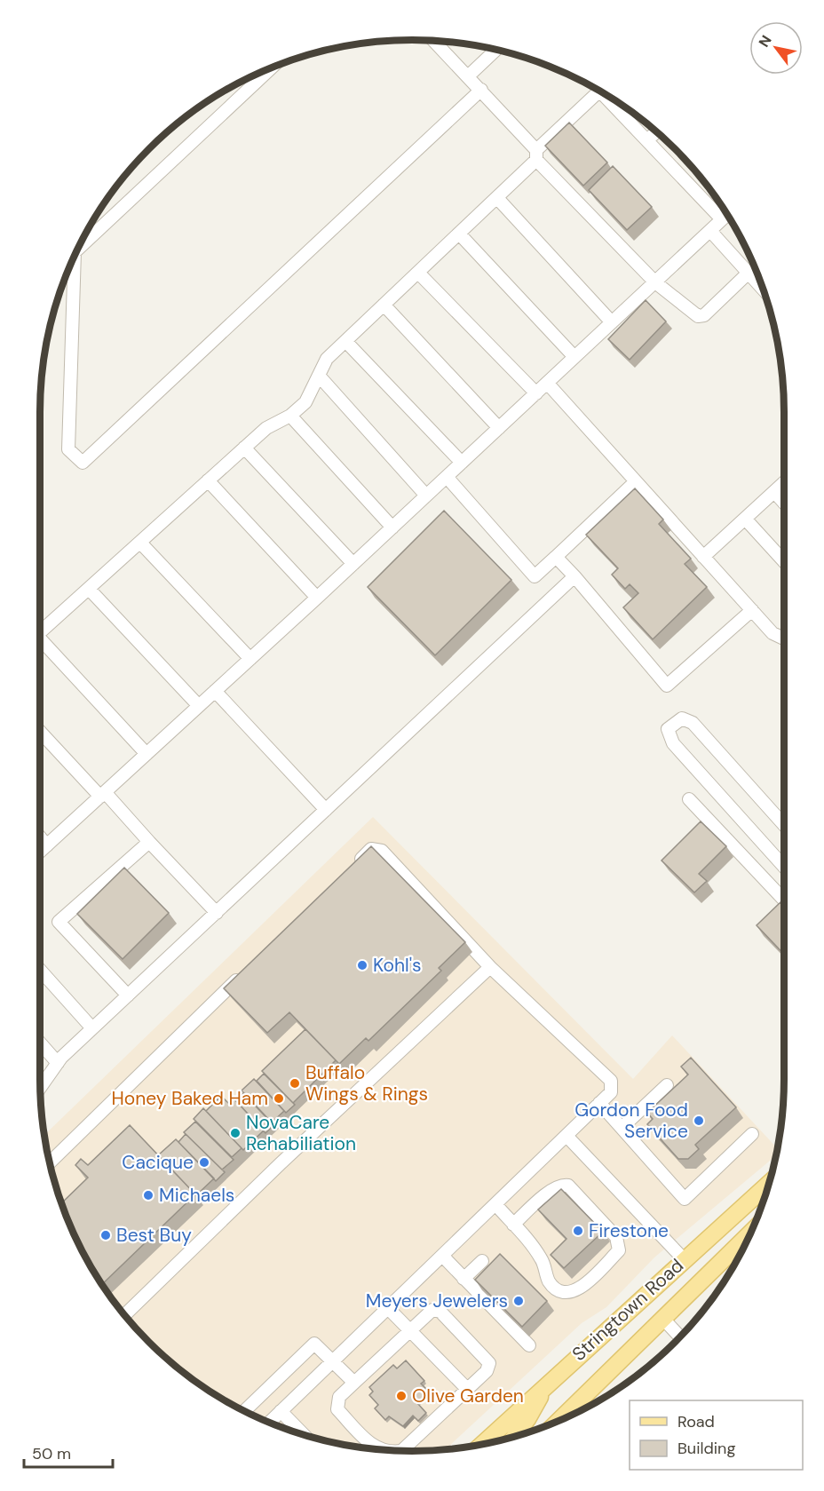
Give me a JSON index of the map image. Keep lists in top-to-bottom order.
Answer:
{
  "streets": {
    "main road": ["Stringtown Road"]
  },
  "places": [
    "Kohl's",
    "Buffalo Wings & Rings",
    "Honey Baked Ham",
    "Gordon Food Service",
    "NovaCare Rehabiliation",
    "Cacique",
    "Michaels",
    "Firestone",
    "Best Buy",
    "Meyers Jewelers",
    "Olive Garden"
  ],
  "legend": ["Road", "Building"],
  "scale_bar": "50 m",
  "north": "top left"
}
